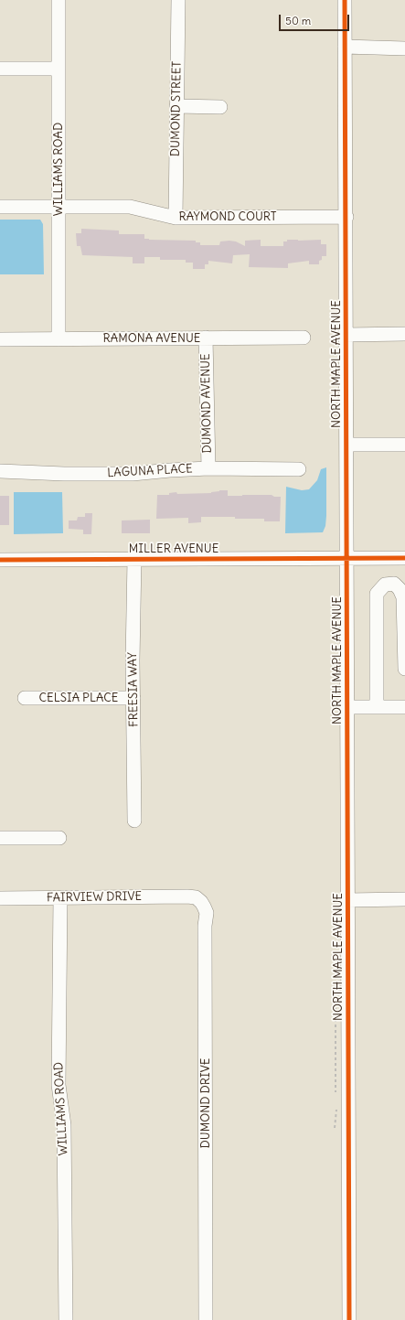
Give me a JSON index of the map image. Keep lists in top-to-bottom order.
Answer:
{
  "streets": {
    "street": [
      "DUMOND STREET",
      "WILLIAMS ROAD",
      "RAYMOND COURT",
      "RAMONA AVENUE",
      "NORTH MAPLE AVENUE",
      "DUMOND AVENUE",
      "LAGUNA PLACE",
      "MILLER AVENUE",
      "FREESIA WAY",
      "CELSIA PLACE",
      "FAIRVIEW DRIVE",
      "DUMOND DRIVE"
    ]
  },
  "crossings": [
    ["DUMOND STREET", "RAYMOND COURT"],
    ["WILLIAMS ROAD", "RAYMOND COURT"],
    ["WILLIAMS ROAD", "RAMONA AVENUE"],
    ["WILLIAMS ROAD", "FAIRVIEW DRIVE"],
    ["RAYMOND COURT", "NORTH MAPLE AVENUE"],
    ["RAMONA AVENUE", "DUMOND AVENUE"],
    ["NORTH MAPLE AVENUE", "MILLER AVENUE"],
    ["DUMOND AVENUE", "LAGUNA PLACE"],
    ["MILLER AVENUE", "FREESIA WAY"],
    ["FREESIA WAY", "CELSIA PLACE"],
    ["FAIRVIEW DRIVE", "DUMOND DRIVE"]
  ],
  "scale_bar": "50 m"
}
